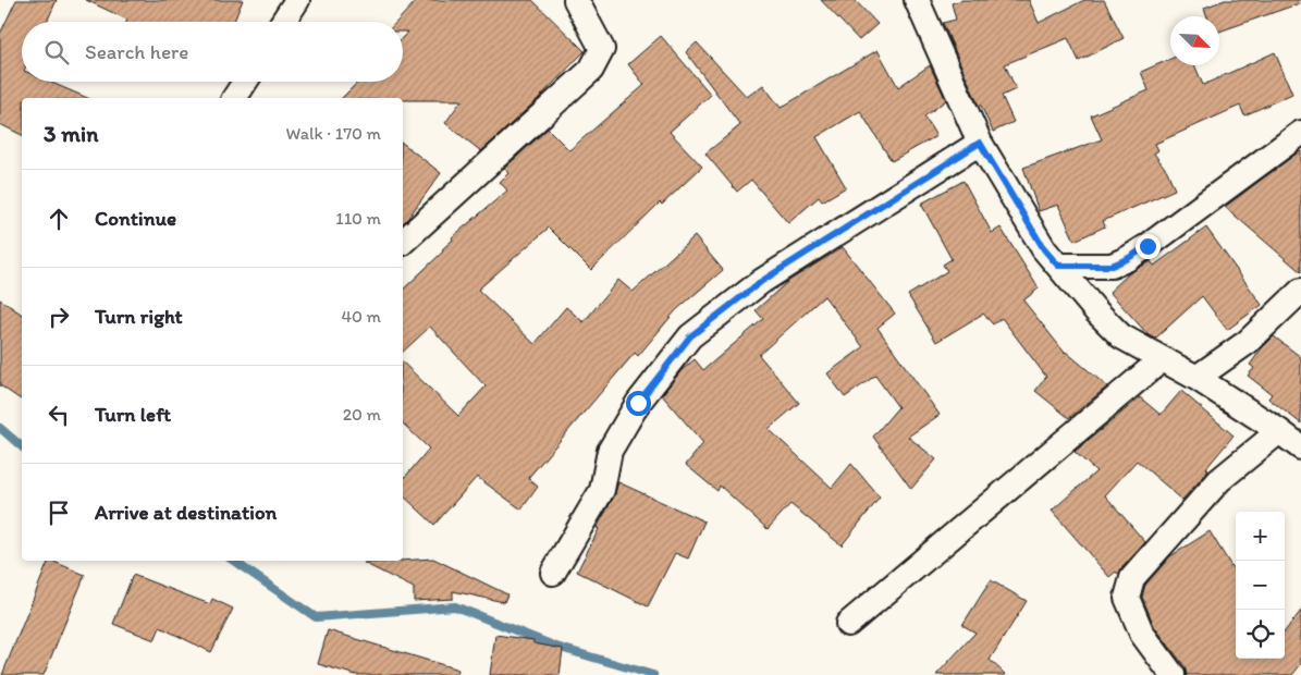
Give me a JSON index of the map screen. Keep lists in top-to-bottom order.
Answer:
{
  "north": "bottom right",
  "page": {
    "search": "Search here",
    "heading": ["3 min", "Walk · 170 m"],
    "list": [
      ["Continue", "110 m"],
      ["Turn right", "40 m"],
      ["Turn left", "20 m"],
      "Arrive at destination"
    ],
    "map_buttons": ["+", "−"]
  }
}
